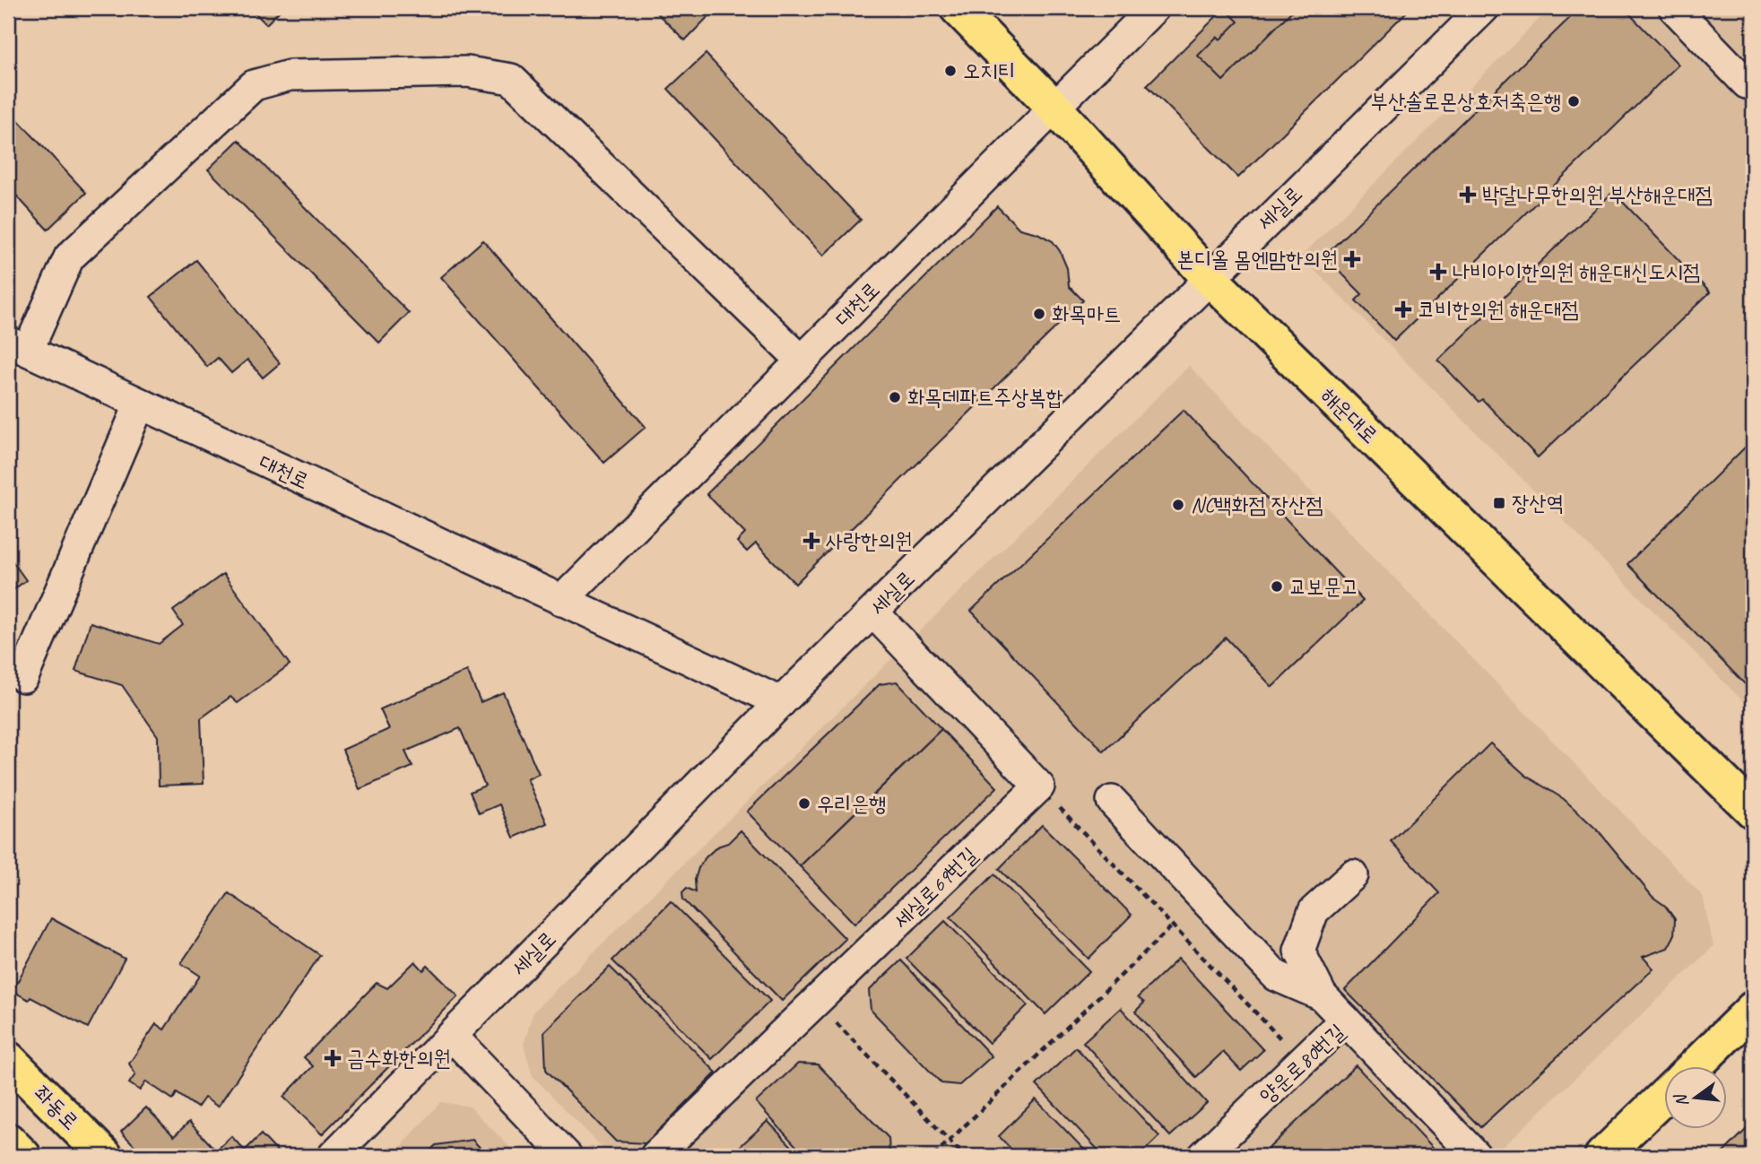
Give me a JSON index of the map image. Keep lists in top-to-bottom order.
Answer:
{
  "streets": {
    "main road": ["해운대로", "좌동로"],
    "street": [
      "세실로",
      "대천로",
      "세실로69번길",
      "양운로80번길"
    ]
  },
  "crossings": [
    ["세실로", "대천로"],
    ["세실로", "해운대로"],
    ["대천로", "해운대로"]
  ],
  "places": {
    "other": [
      "오지티",
      "부산솔로몬상호저축은행",
      "화목마트",
      "화목데파트주상복합",
      "NC백화점 장산점",
      "교보문고",
      "우리은행"
    ],
    "health": [
      "박달나무한의원 부산해운대점",
      "본디올 몸엔맘한의원",
      "나비아이한의원 해운대신도시점",
      "코비한의원 해운대점",
      "사랑한의원",
      "금수화한의원"
    ],
    "transit": ["장산역"]
  },
  "north": "left"
}
